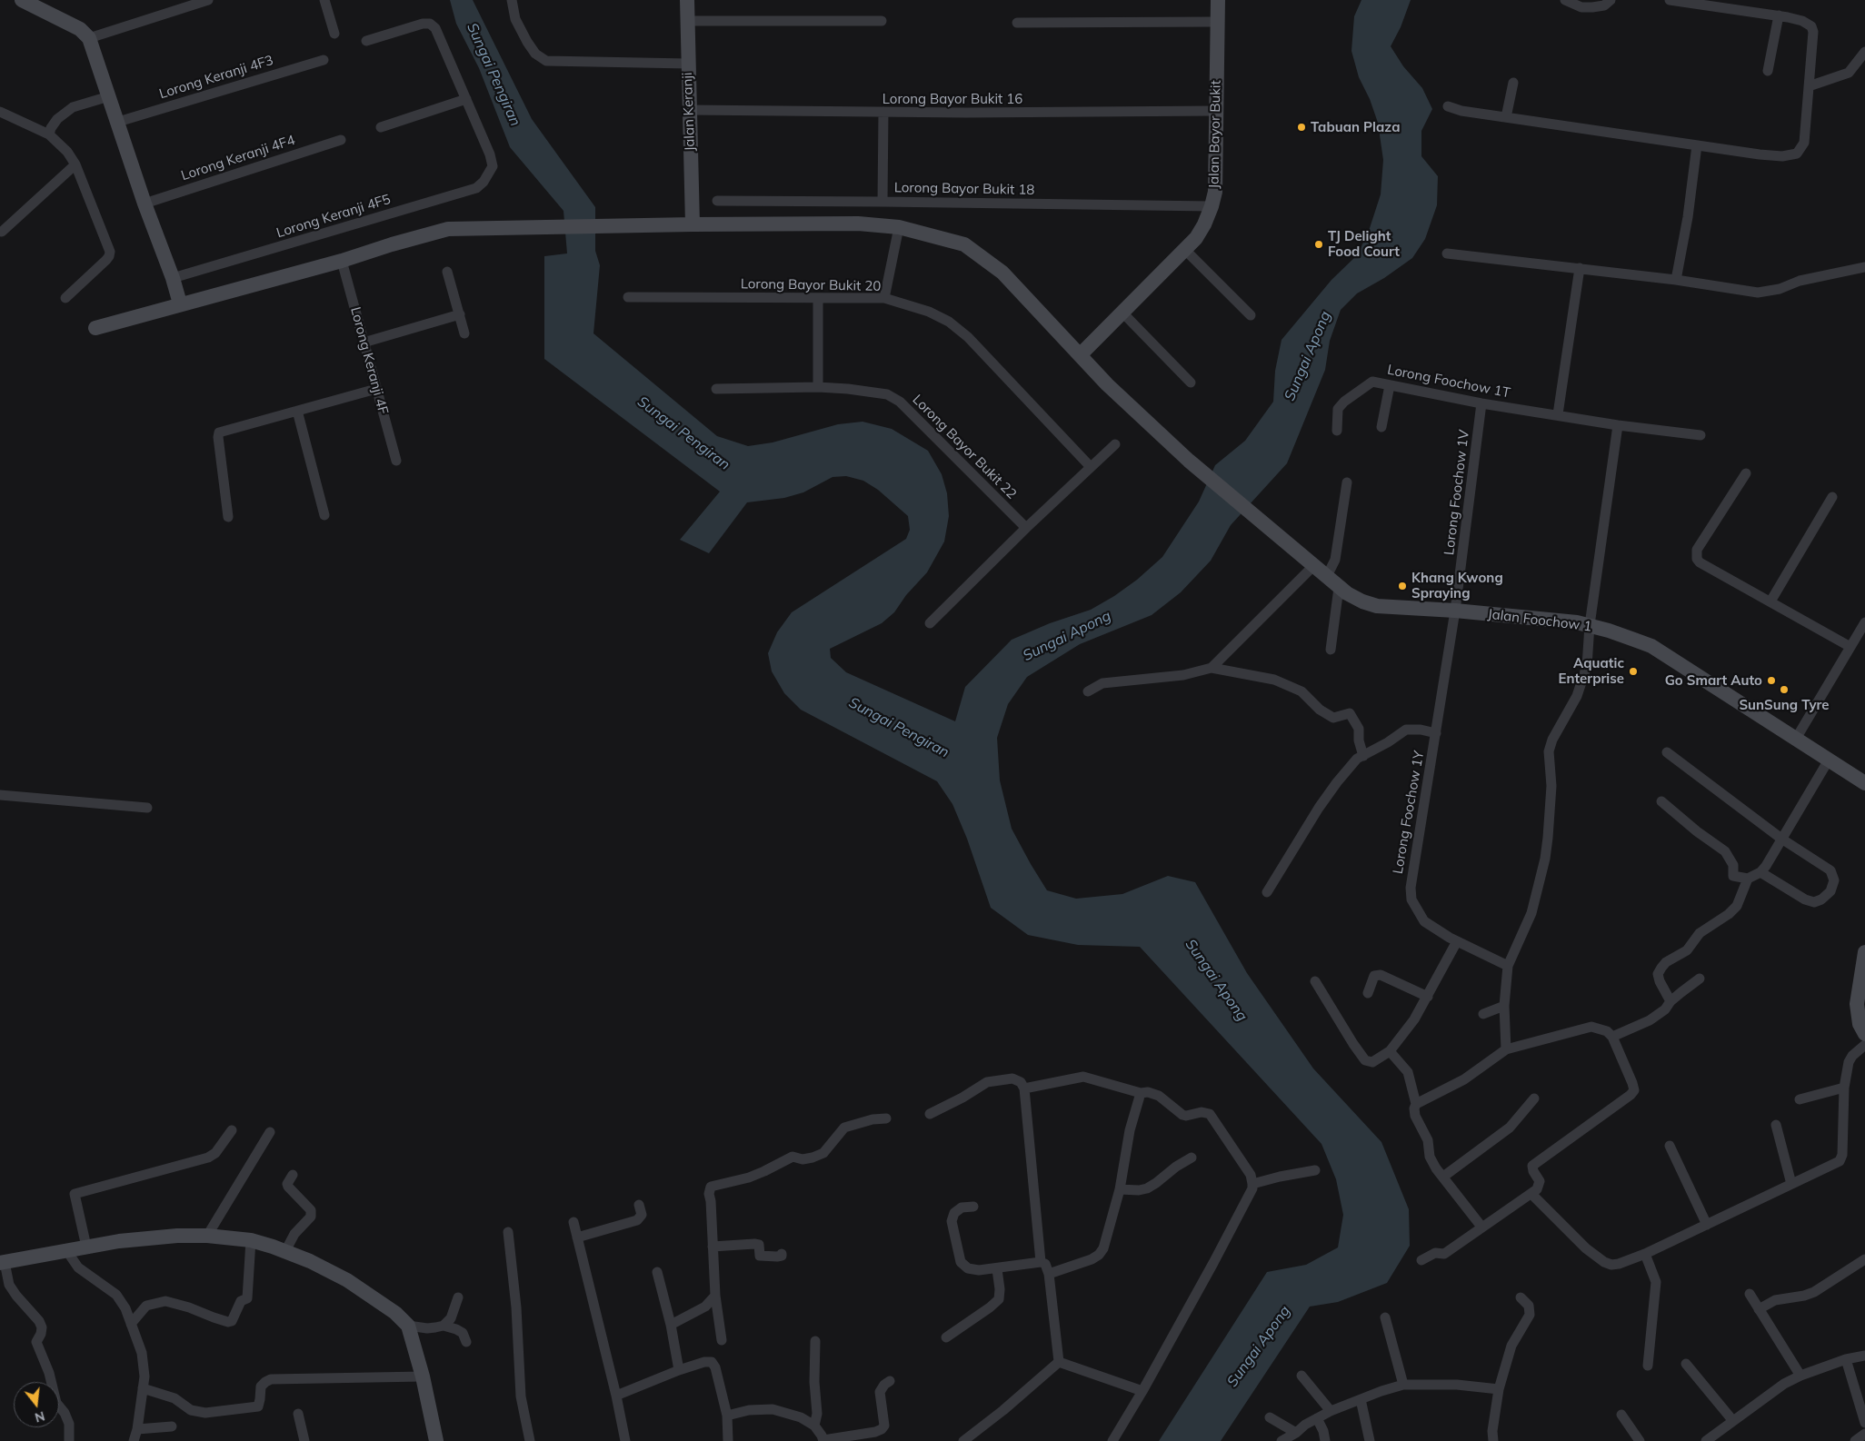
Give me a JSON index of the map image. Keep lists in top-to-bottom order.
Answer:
{
  "streets": {
    "street": [
      "Lorong Keranji 4F3",
      "Lorong Bayor Bukit 16",
      "Jalan Keranji",
      "Jalan Bayor Bukit",
      "Lorong Keranji 4F4",
      "Lorong Bayor Bukit 18",
      "Lorong Keranji 4F5",
      "Lorong Bayor Bukit 20",
      "Lorong Keranji 4F",
      "Lorong Foochow 1T",
      "Lorong Bayor Bukit 22",
      "Lorong Foochow 1V",
      "Jalan Foochow 1",
      "Lorong Foochow 1Y"
    ]
  },
  "crossings": [
    ["Lorong Bayor Bukit 16", "Jalan Keranji"],
    ["Lorong Bayor Bukit 16", "Jalan Bayor Bukit"],
    ["Jalan Bayor Bukit", "Lorong Bayor Bukit 18"],
    ["Lorong Foochow 1T", "Lorong Foochow 1V"],
    ["Lorong Foochow 1V", "Jalan Foochow 1"],
    ["Lorong Foochow 1V", "Lorong Foochow 1Y"],
    ["Jalan Foochow 1", "Lorong Foochow 1Y"]
  ],
  "water": ["Sungai Pengiran", "Sungai Apong"],
  "places": [
    "Tabuan Plaza",
    "TJ Delight Food Court",
    "Khang Kwong Spraying",
    "Aquatic Enterprise",
    "Go Smart Auto",
    "SunSung Tyre"
  ],
  "north": "bottom"
}
